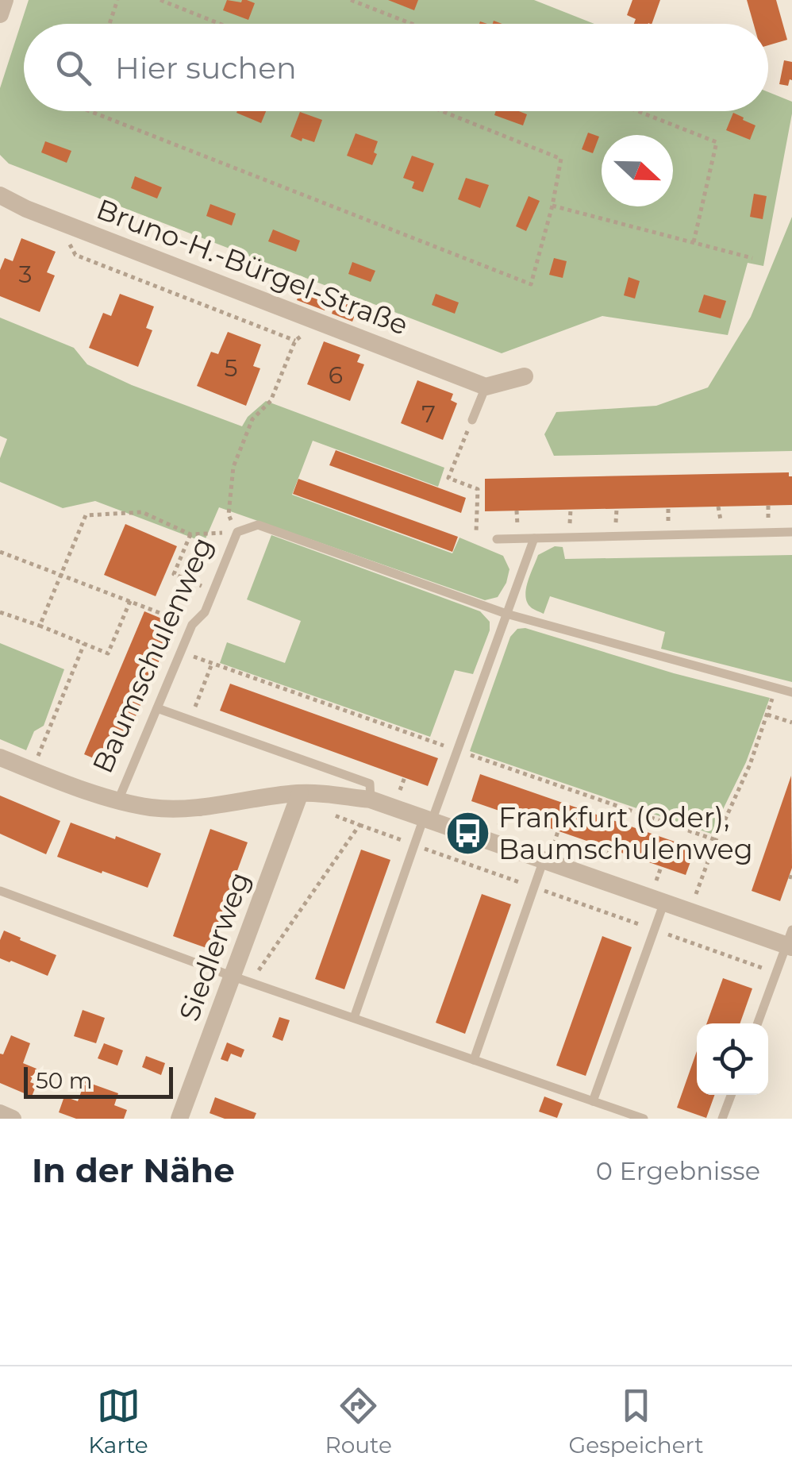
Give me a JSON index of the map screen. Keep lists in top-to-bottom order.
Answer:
{
  "streets": {
    "street": ["Bruno-H.-Bürgel-Straße", "Baumschulenweg", "Siedlerweg"]
  },
  "crossings": [
    ["Baumschulenweg", "Siedlerweg"]
  ],
  "places": {
    "bus stop": ["Frankfurt (Oder), Baumschulenweg"]
  },
  "house_numbers": [
    "3",
    "5",
    "6",
    "7"
  ],
  "scale_bar": "50 m",
  "north": "right",
  "page": {
    "search": "Hier suchen",
    "scale": "50 m",
    "heading": ["In der Nähe", "0 Ergebnisse"],
    "nav": ["Karte", "Route", "Gespeichert"]
  }
}
